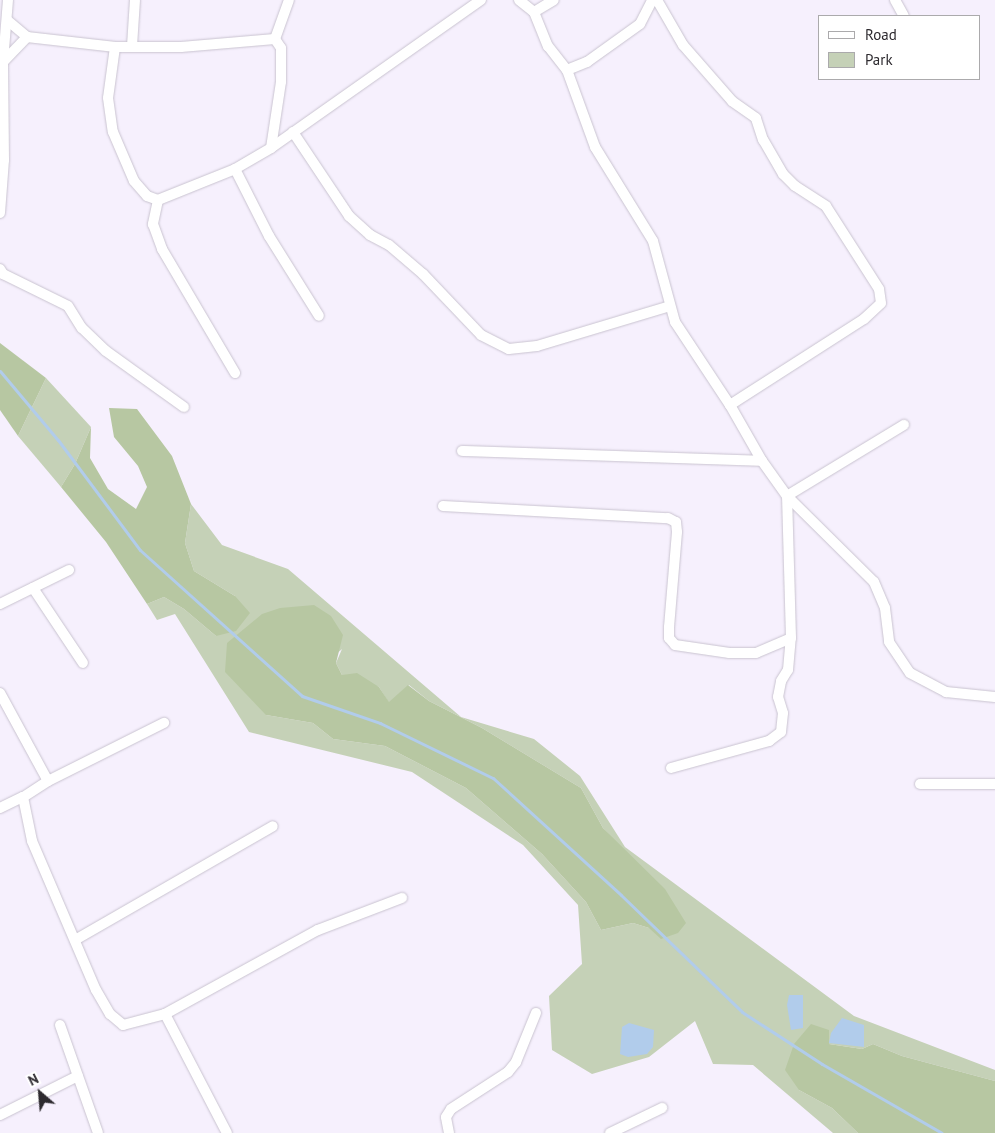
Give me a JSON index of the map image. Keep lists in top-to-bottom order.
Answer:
{
  "legend": ["Road", "Park"],
  "north": "top left"
}
